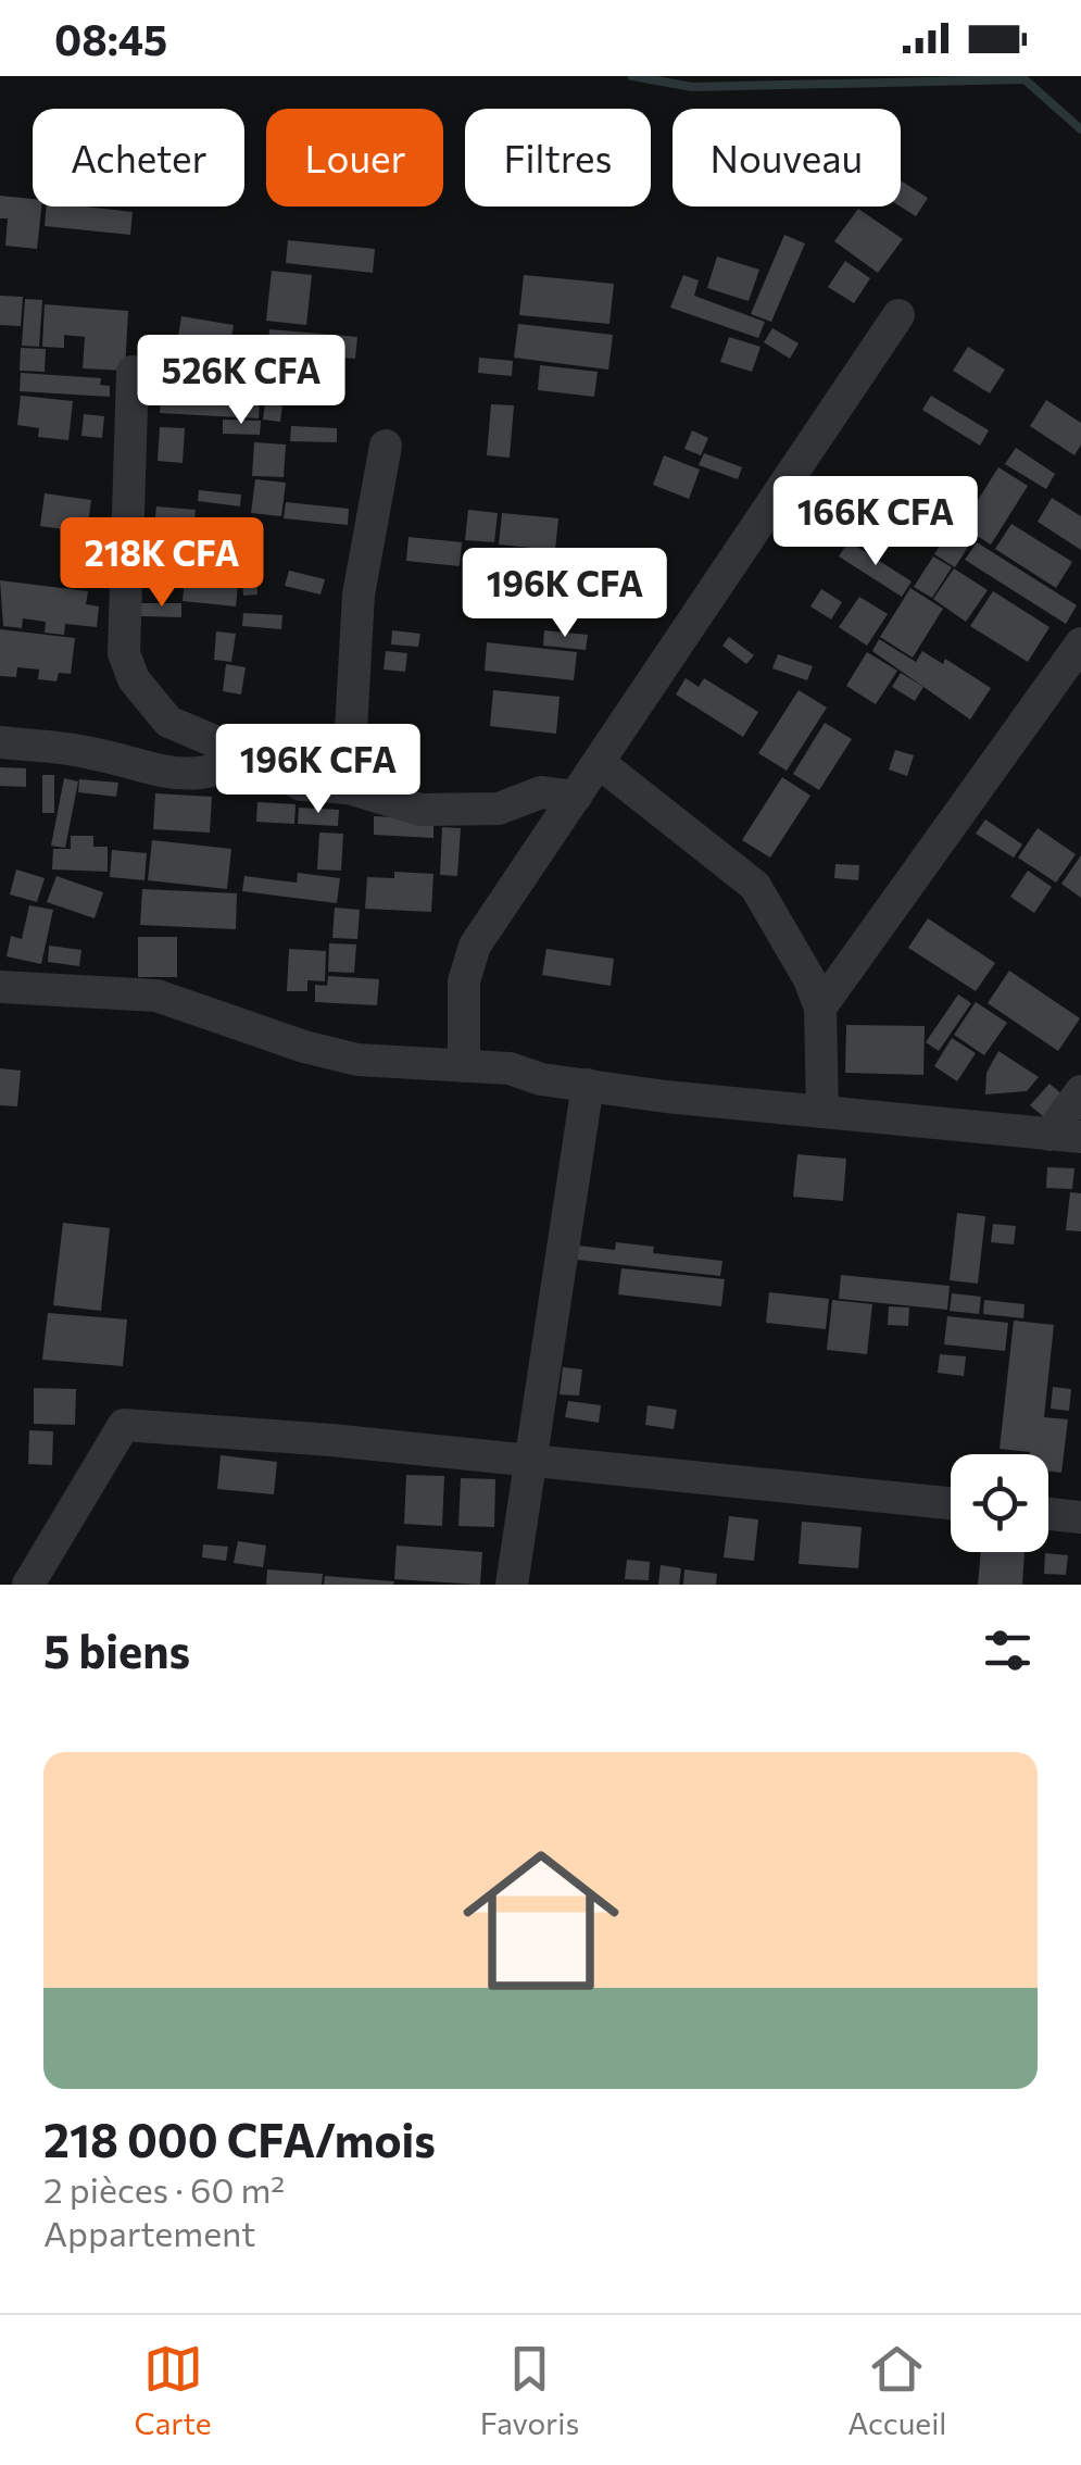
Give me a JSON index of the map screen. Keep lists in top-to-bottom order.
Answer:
{
  "page": {
    "status": "08:45",
    "chip": [
      "Acheter",
      "Louer",
      "Filtres",
      "Nouveau"
    ],
    "price": [
      "526K CFA",
      "166K CFA",
      "218K CFA",
      "196K CFA",
      "196K CFA"
    ],
    "heading": "5 biens",
    "list": [
      {
        "name": "218 000 CFA/mois",
        "note": "2 pièces · 60 m² · Appartement"
      }
    ],
    "tabs": ["Carte", "Favoris", "Accueil"]
  }
}
